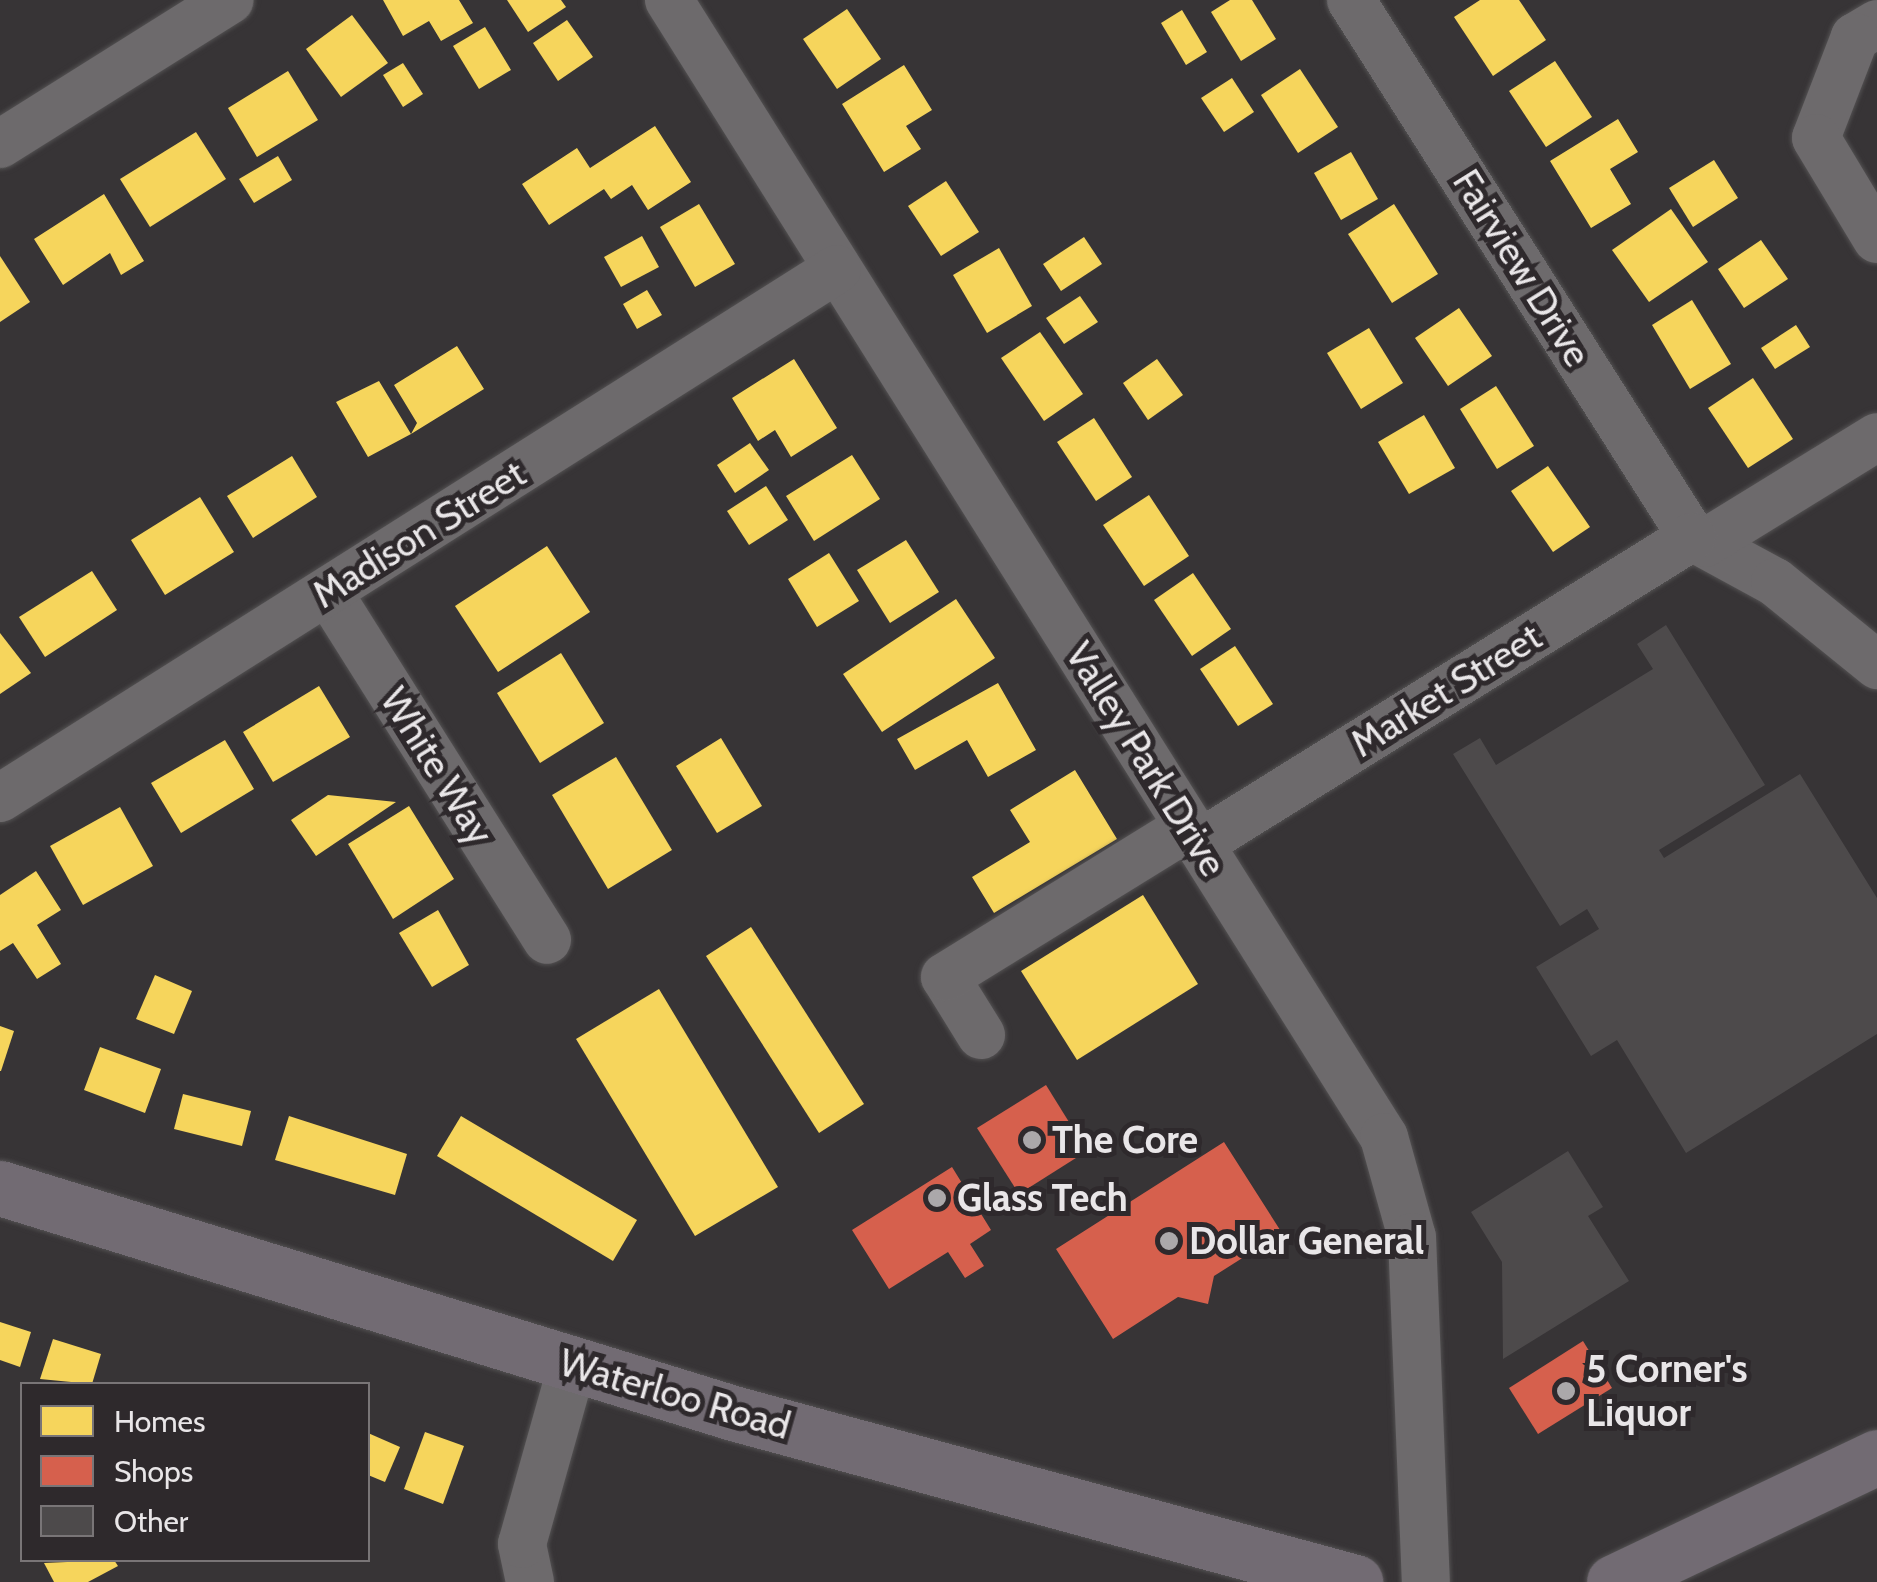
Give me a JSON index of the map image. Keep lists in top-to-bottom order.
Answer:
{
  "streets": {
    "main road": ["Waterloo Road"],
    "street": [
      "Fairview Drive",
      "Madison Street",
      "Market Street",
      "Valley Park Drive",
      "White Way"
    ]
  },
  "crossings": [
    ["Fairview Drive", "Market Street"],
    ["Madison Street", "Valley Park Drive"],
    ["Madison Street", "White Way"],
    ["Market Street", "Valley Park Drive"]
  ],
  "places": [
    "The Core",
    "Glass Tech",
    "Dollar General",
    "5 Corner's Liquor"
  ],
  "legend": ["Homes", "Shops", "Other"]
}
